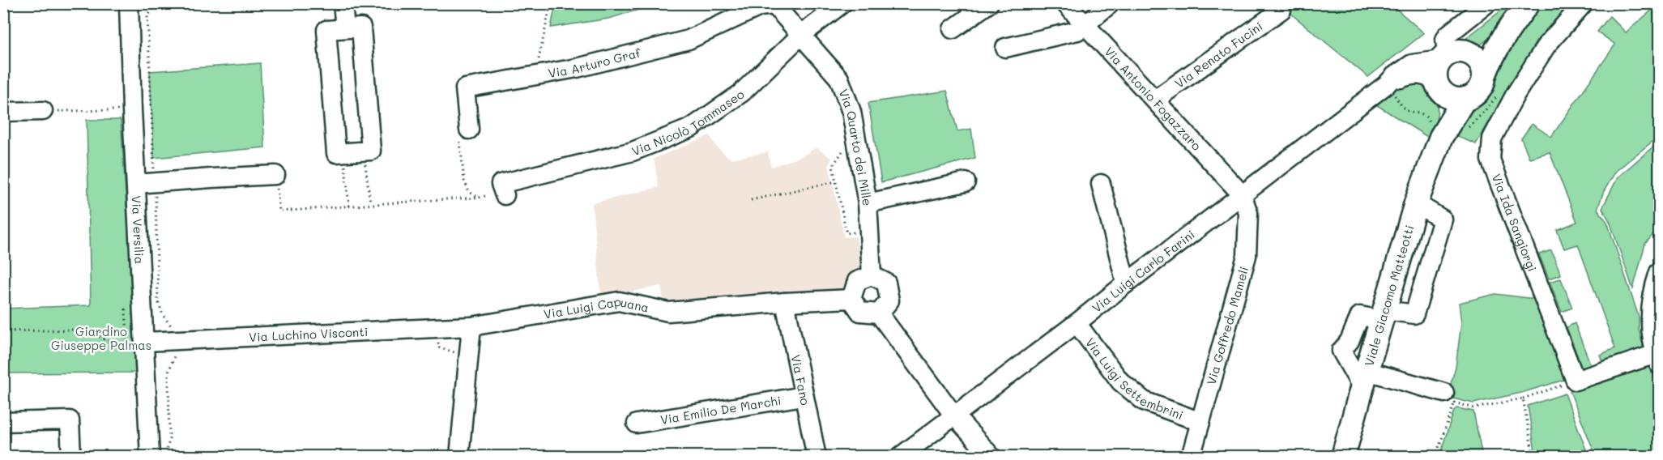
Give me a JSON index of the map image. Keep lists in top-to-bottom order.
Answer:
{
  "streets": {
    "main road": ["Viale Giacomo Matteotti"],
    "street": [
      "Via Renato Fucini",
      "Via Arturo Graf",
      "Via Antonio Fogazzaro",
      "Via Nicolò Tommaseo",
      "Via Quarto dei Mille",
      "Via Ida Sangiorgi",
      "Via Versilia",
      "Via Luigi Carlo Farini",
      "Via Luigi Capuana",
      "Via Goffredo Mameli",
      "Via Luchino Visconti",
      "Via Luigi Settembrini",
      "Via Fano",
      "Via Emilio De Marchi"
    ]
  },
  "crossings": [
    ["Via Renato Fucini", "Via Antonio Fogazzaro"],
    ["Via Arturo Graf", "Via Quarto dei Mille"],
    ["Via Antonio Fogazzaro", "Via Luigi Carlo Farini"],
    ["Via Antonio Fogazzaro", "Via Goffredo Mameli"],
    ["Via Nicolò Tommaseo", "Via Quarto dei Mille"],
    ["Via Quarto dei Mille", "Via Luigi Capuana"],
    ["Via Versilia", "Via Luchino Visconti"],
    ["Via Luigi Carlo Farini", "Via Goffredo Mameli"],
    ["Via Luigi Carlo Farini", "Via Luigi Settembrini"],
    ["Via Luigi Capuana", "Via Luchino Visconti"],
    ["Via Luigi Capuana", "Via Fano"],
    ["Via Goffredo Mameli", "Via Luigi Settembrini"],
    ["Via Fano", "Via Emilio De Marchi"]
  ],
  "parks": ["Giardino Giuseppe Palmas"]
}
